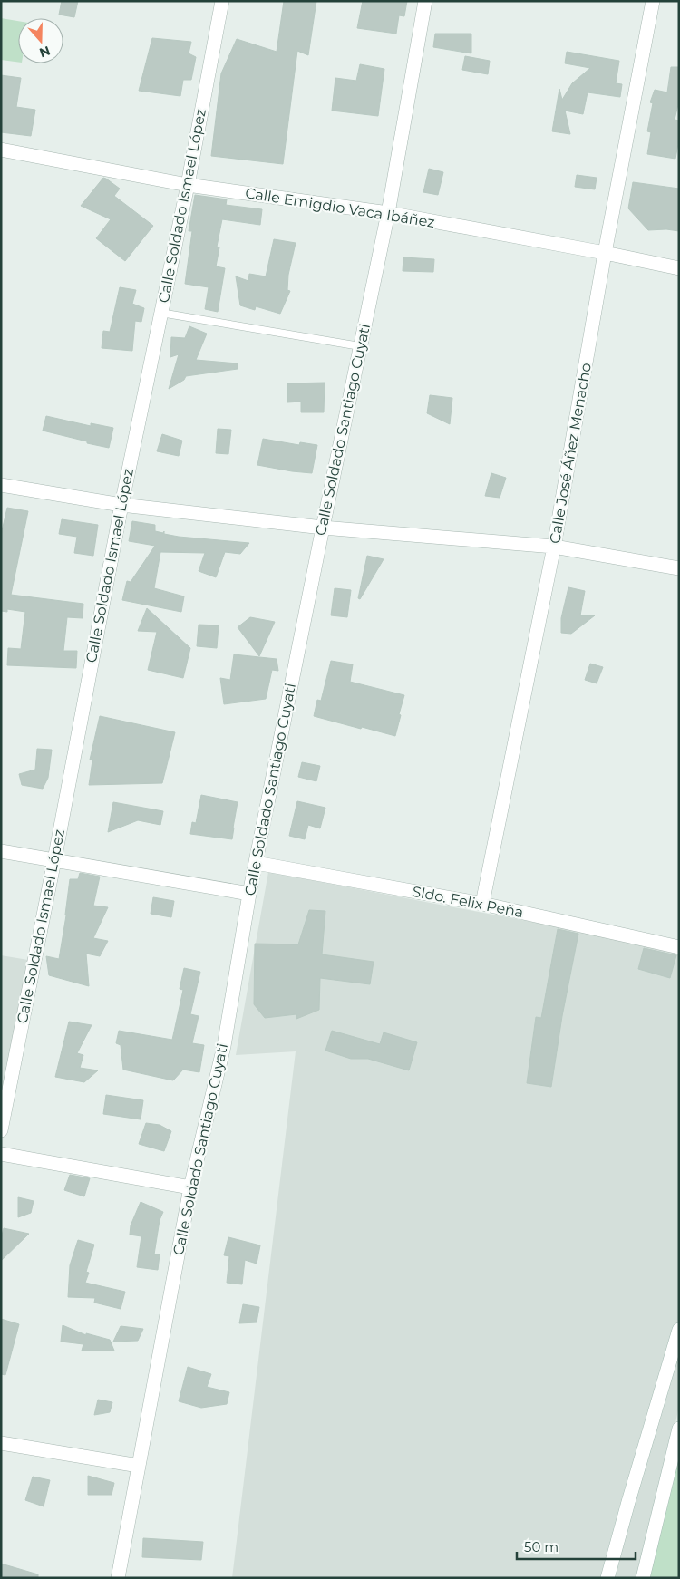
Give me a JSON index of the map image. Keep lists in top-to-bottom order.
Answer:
{
  "streets": {
    "street": [
      "Calle Soldado Ismael López",
      "Calle Emigdio Vaca Ibáñez",
      "Calle Soldado Santiago Cuyati",
      "Calle José Áñez Menacho",
      "Sldo. Felix Peña"
    ]
  },
  "crossings": [
    ["Calle Soldado Ismael López", "Calle Emigdio Vaca Ibáñez"],
    ["Calle Emigdio Vaca Ibáñez", "Calle Soldado Santiago Cuyati"],
    ["Calle Emigdio Vaca Ibáñez", "Calle José Áñez Menacho"],
    ["Calle Soldado Santiago Cuyati", "Sldo. Felix Peña"],
    ["Calle José Áñez Menacho", "Sldo. Felix Peña"]
  ],
  "scale_bar": "50 m",
  "north": "bottom"
}
